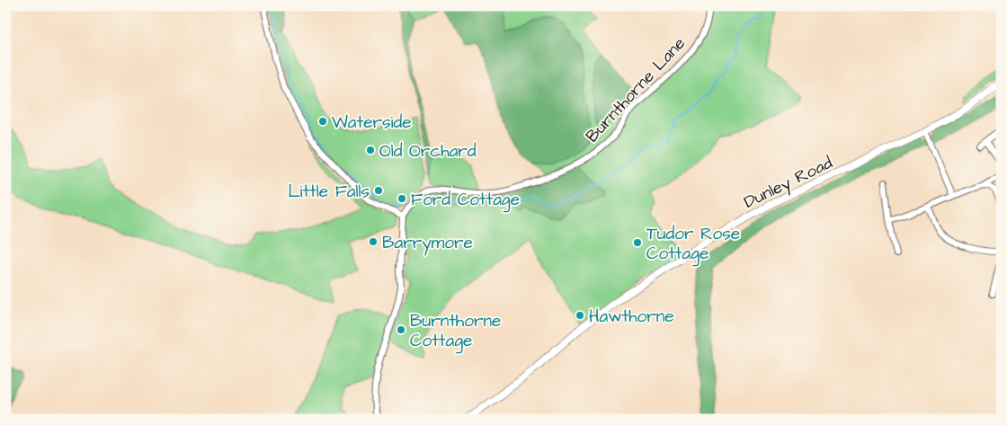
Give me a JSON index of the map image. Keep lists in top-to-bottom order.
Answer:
{
  "streets": {
    "main road": ["Dunley Road"],
    "street": ["Burnthorne Lane"]
  },
  "places": [
    "Waterside",
    "Old Orchard",
    "Little Falls",
    "Ford Cottage",
    "Barrymore",
    "Tudor Rose Cottage",
    "Hawthorne",
    "Burnthorne Cottage"
  ]
}
